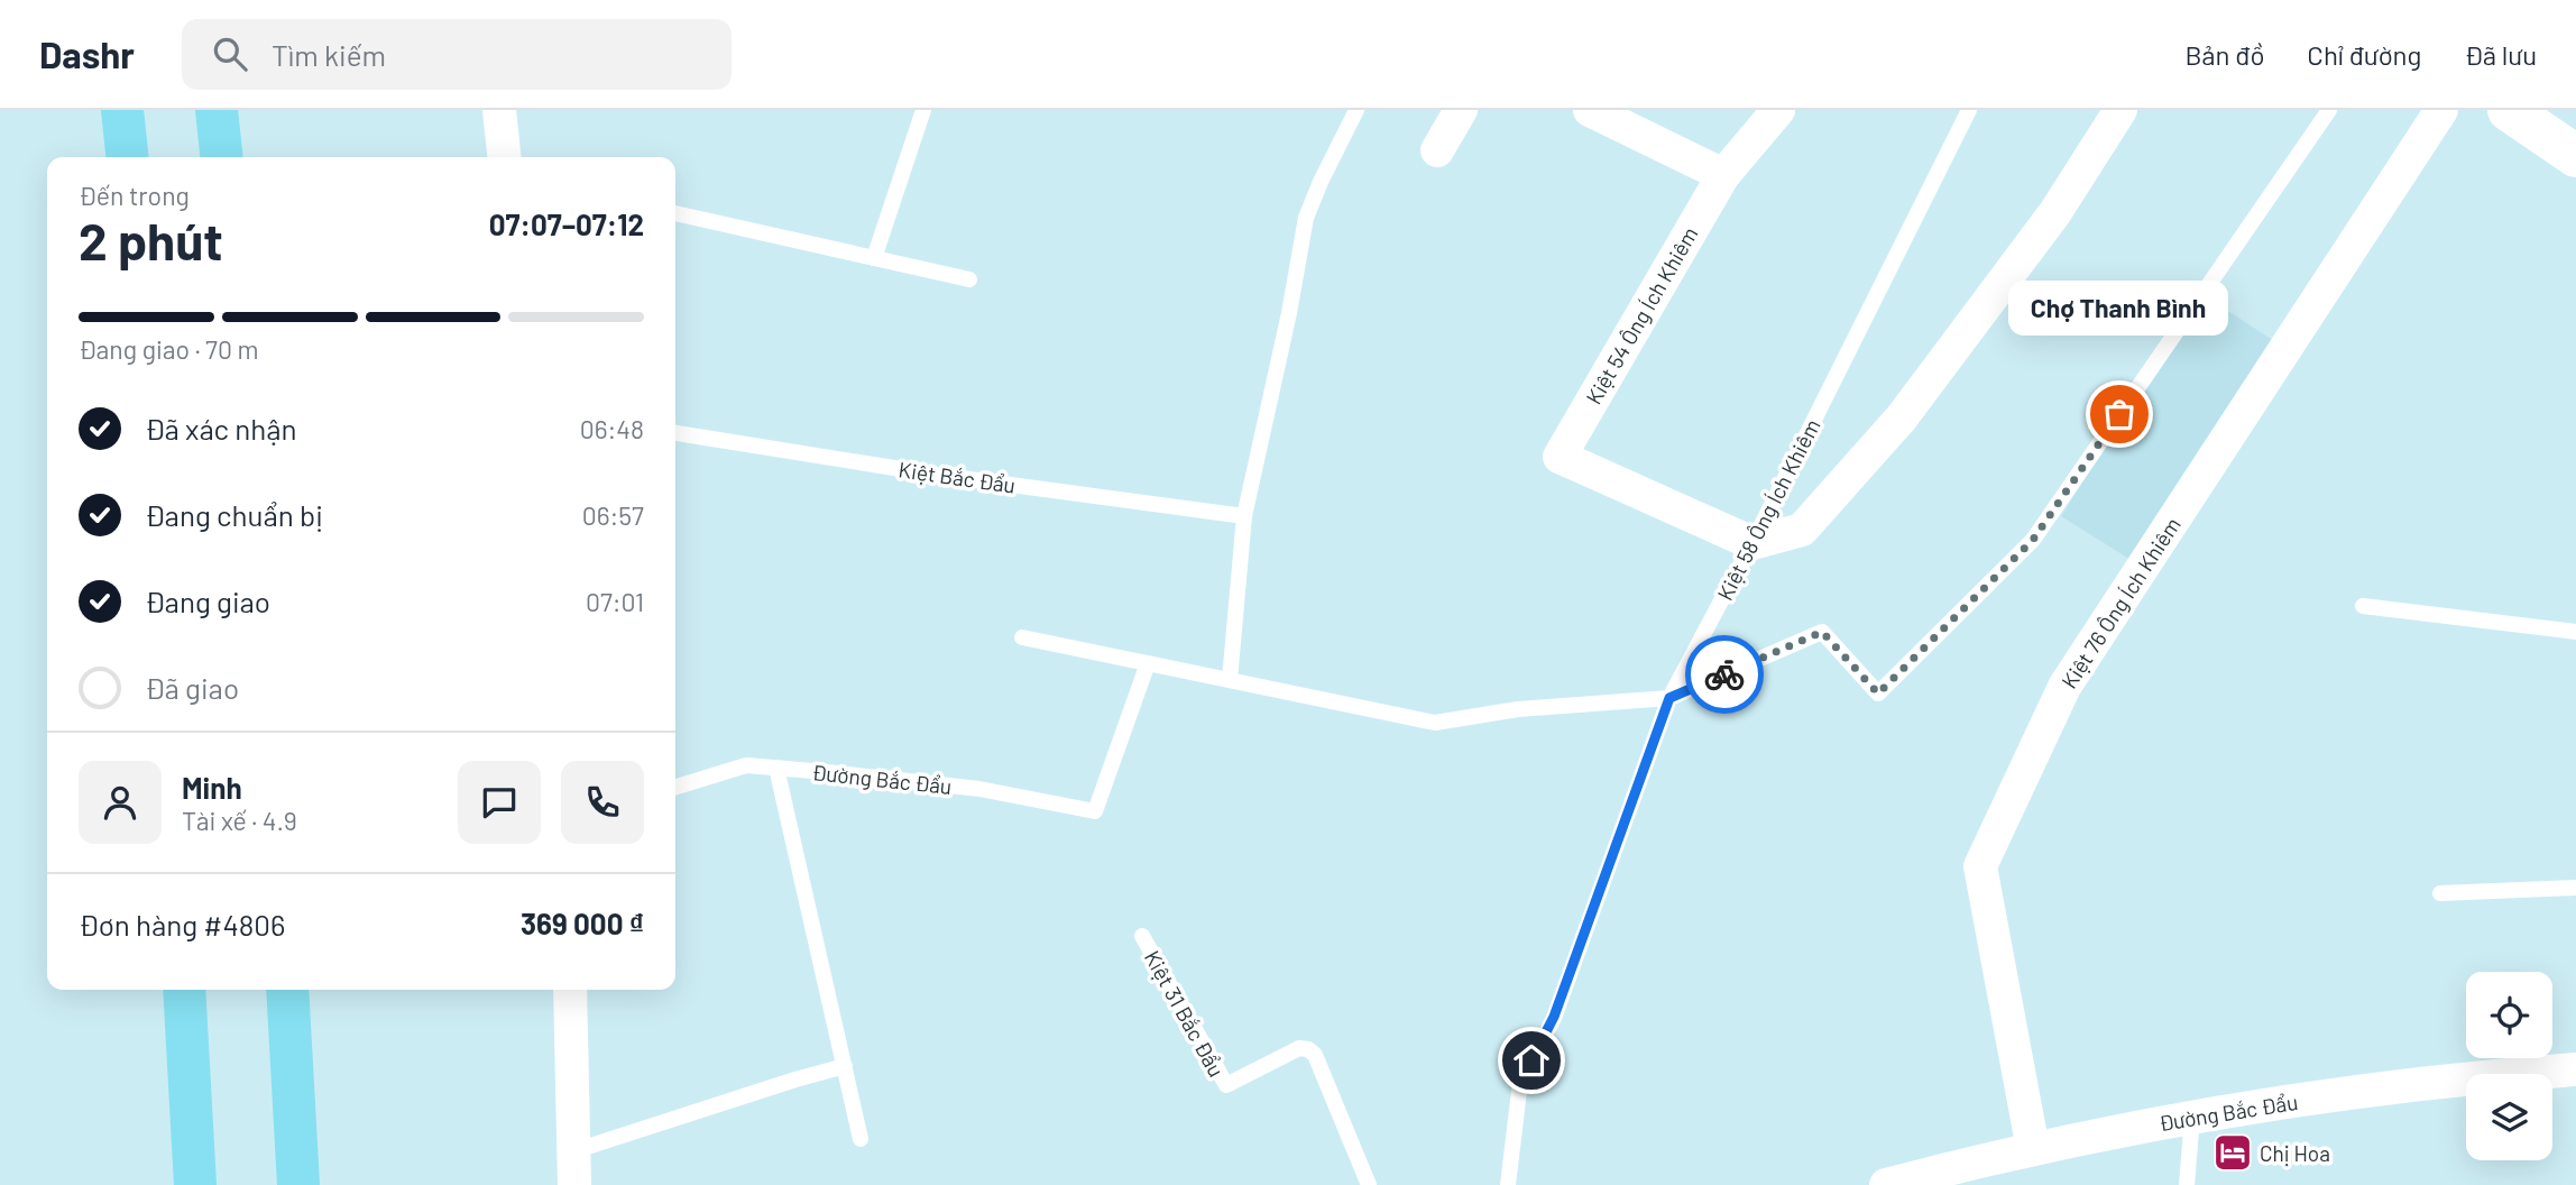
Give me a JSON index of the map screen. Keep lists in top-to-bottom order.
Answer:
{
  "streets": {
    "street": ["Kiệt 54 Ông Ích Khiêm", "Kiệt 76 Ông Ích Khiêm", "Đường Bắc Đẩu"],
    "lane": ["Kiệt Bắc Đẩu", "Kiệt 58 Ông Ích Khiêm", "Kiệt 31 Bắc Đẩu"]
  },
  "crossings": [
    ["Kiệt 54 Ông Ích Khiêm", "Kiệt 58 Ông Ích Khiêm"],
    ["Kiệt 76 Ông Ích Khiêm", "Đường Bắc Đẩu"]
  ],
  "places": {
    "other": ["Chợ Thanh Bình"],
    "hotel": ["Chị Hoa"]
  },
  "page": {
    "header": "Dashr",
    "search": "Tìm kiếm",
    "nav": ["Bản đồ", "Chỉ đường", "Đã lưu"],
    "heading": ["2 phút", "Đến trong", "07:07–07:12"],
    "panel": [
      "Minh",
      "Tài xế · 4.9",
      "Đơn hàng #4806",
      "369 000 ₫"
    ],
    "bubble": "Chợ Thanh Bình",
    "bar": "Đang giao · 70 m",
    "list": [
      ["Đã xác nhận", "06:48"],
      ["Đang chuẩn bị", "06:57"],
      ["Đang giao", "07:01"],
      "Đã giao"
    ]
  }
}
